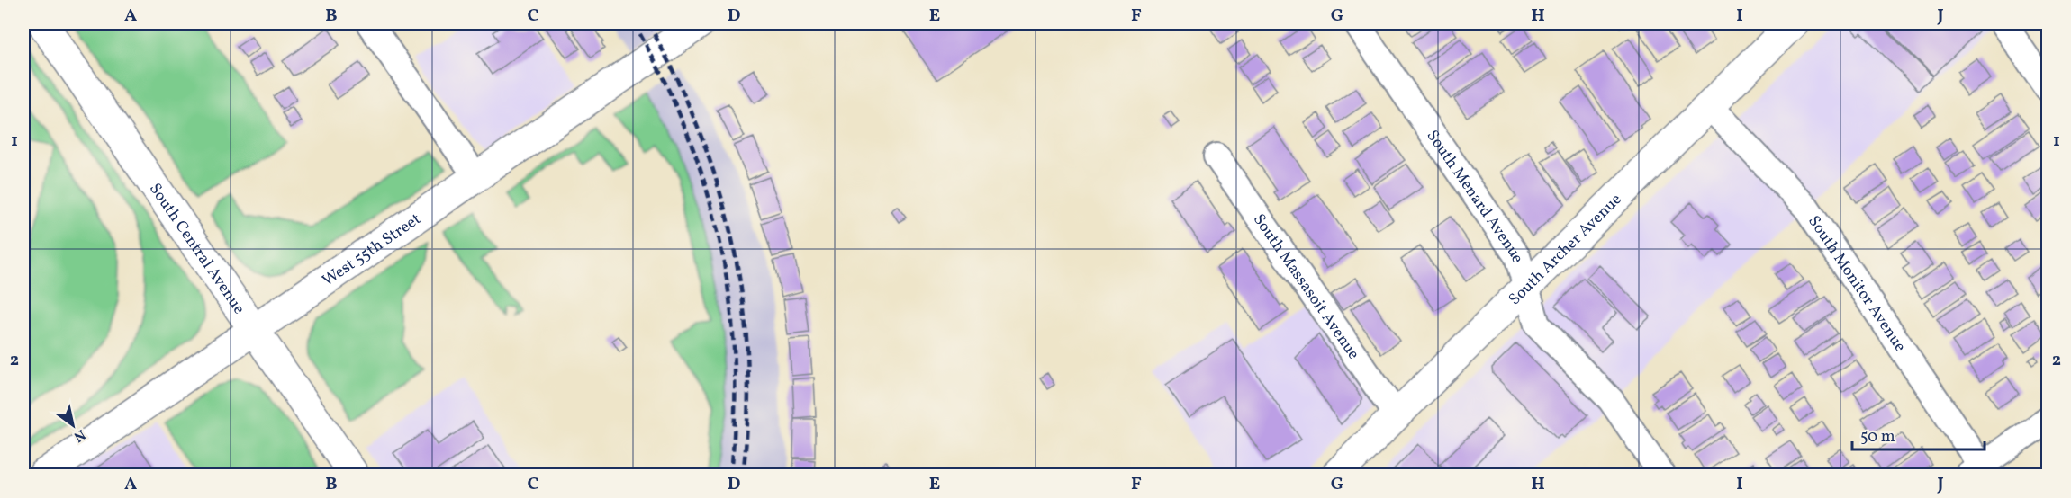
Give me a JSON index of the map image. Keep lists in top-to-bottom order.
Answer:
{
  "streets": {
    "main road": ["South Central Avenue", "West 55th Street", "South Archer Avenue"],
    "street": ["South Menard Avenue", "South Monitor Avenue", "South Massasoit Avenue"]
  },
  "crossings": [
    ["South Menard Avenue", "South Archer Avenue"],
    ["South Central Avenue", "West 55th Street"],
    ["South Archer Avenue", "South Monitor Avenue"],
    ["South Archer Avenue", "South Massasoit Avenue"]
  ],
  "scale_bar": "50 m",
  "north": "bottom right",
  "grid": {
    "columns": [
      "A",
      "B",
      "C",
      "D",
      "E",
      "F",
      "G",
      "H",
      "I",
      "J"
    ],
    "rows": ["1", "2"]
  }
}
